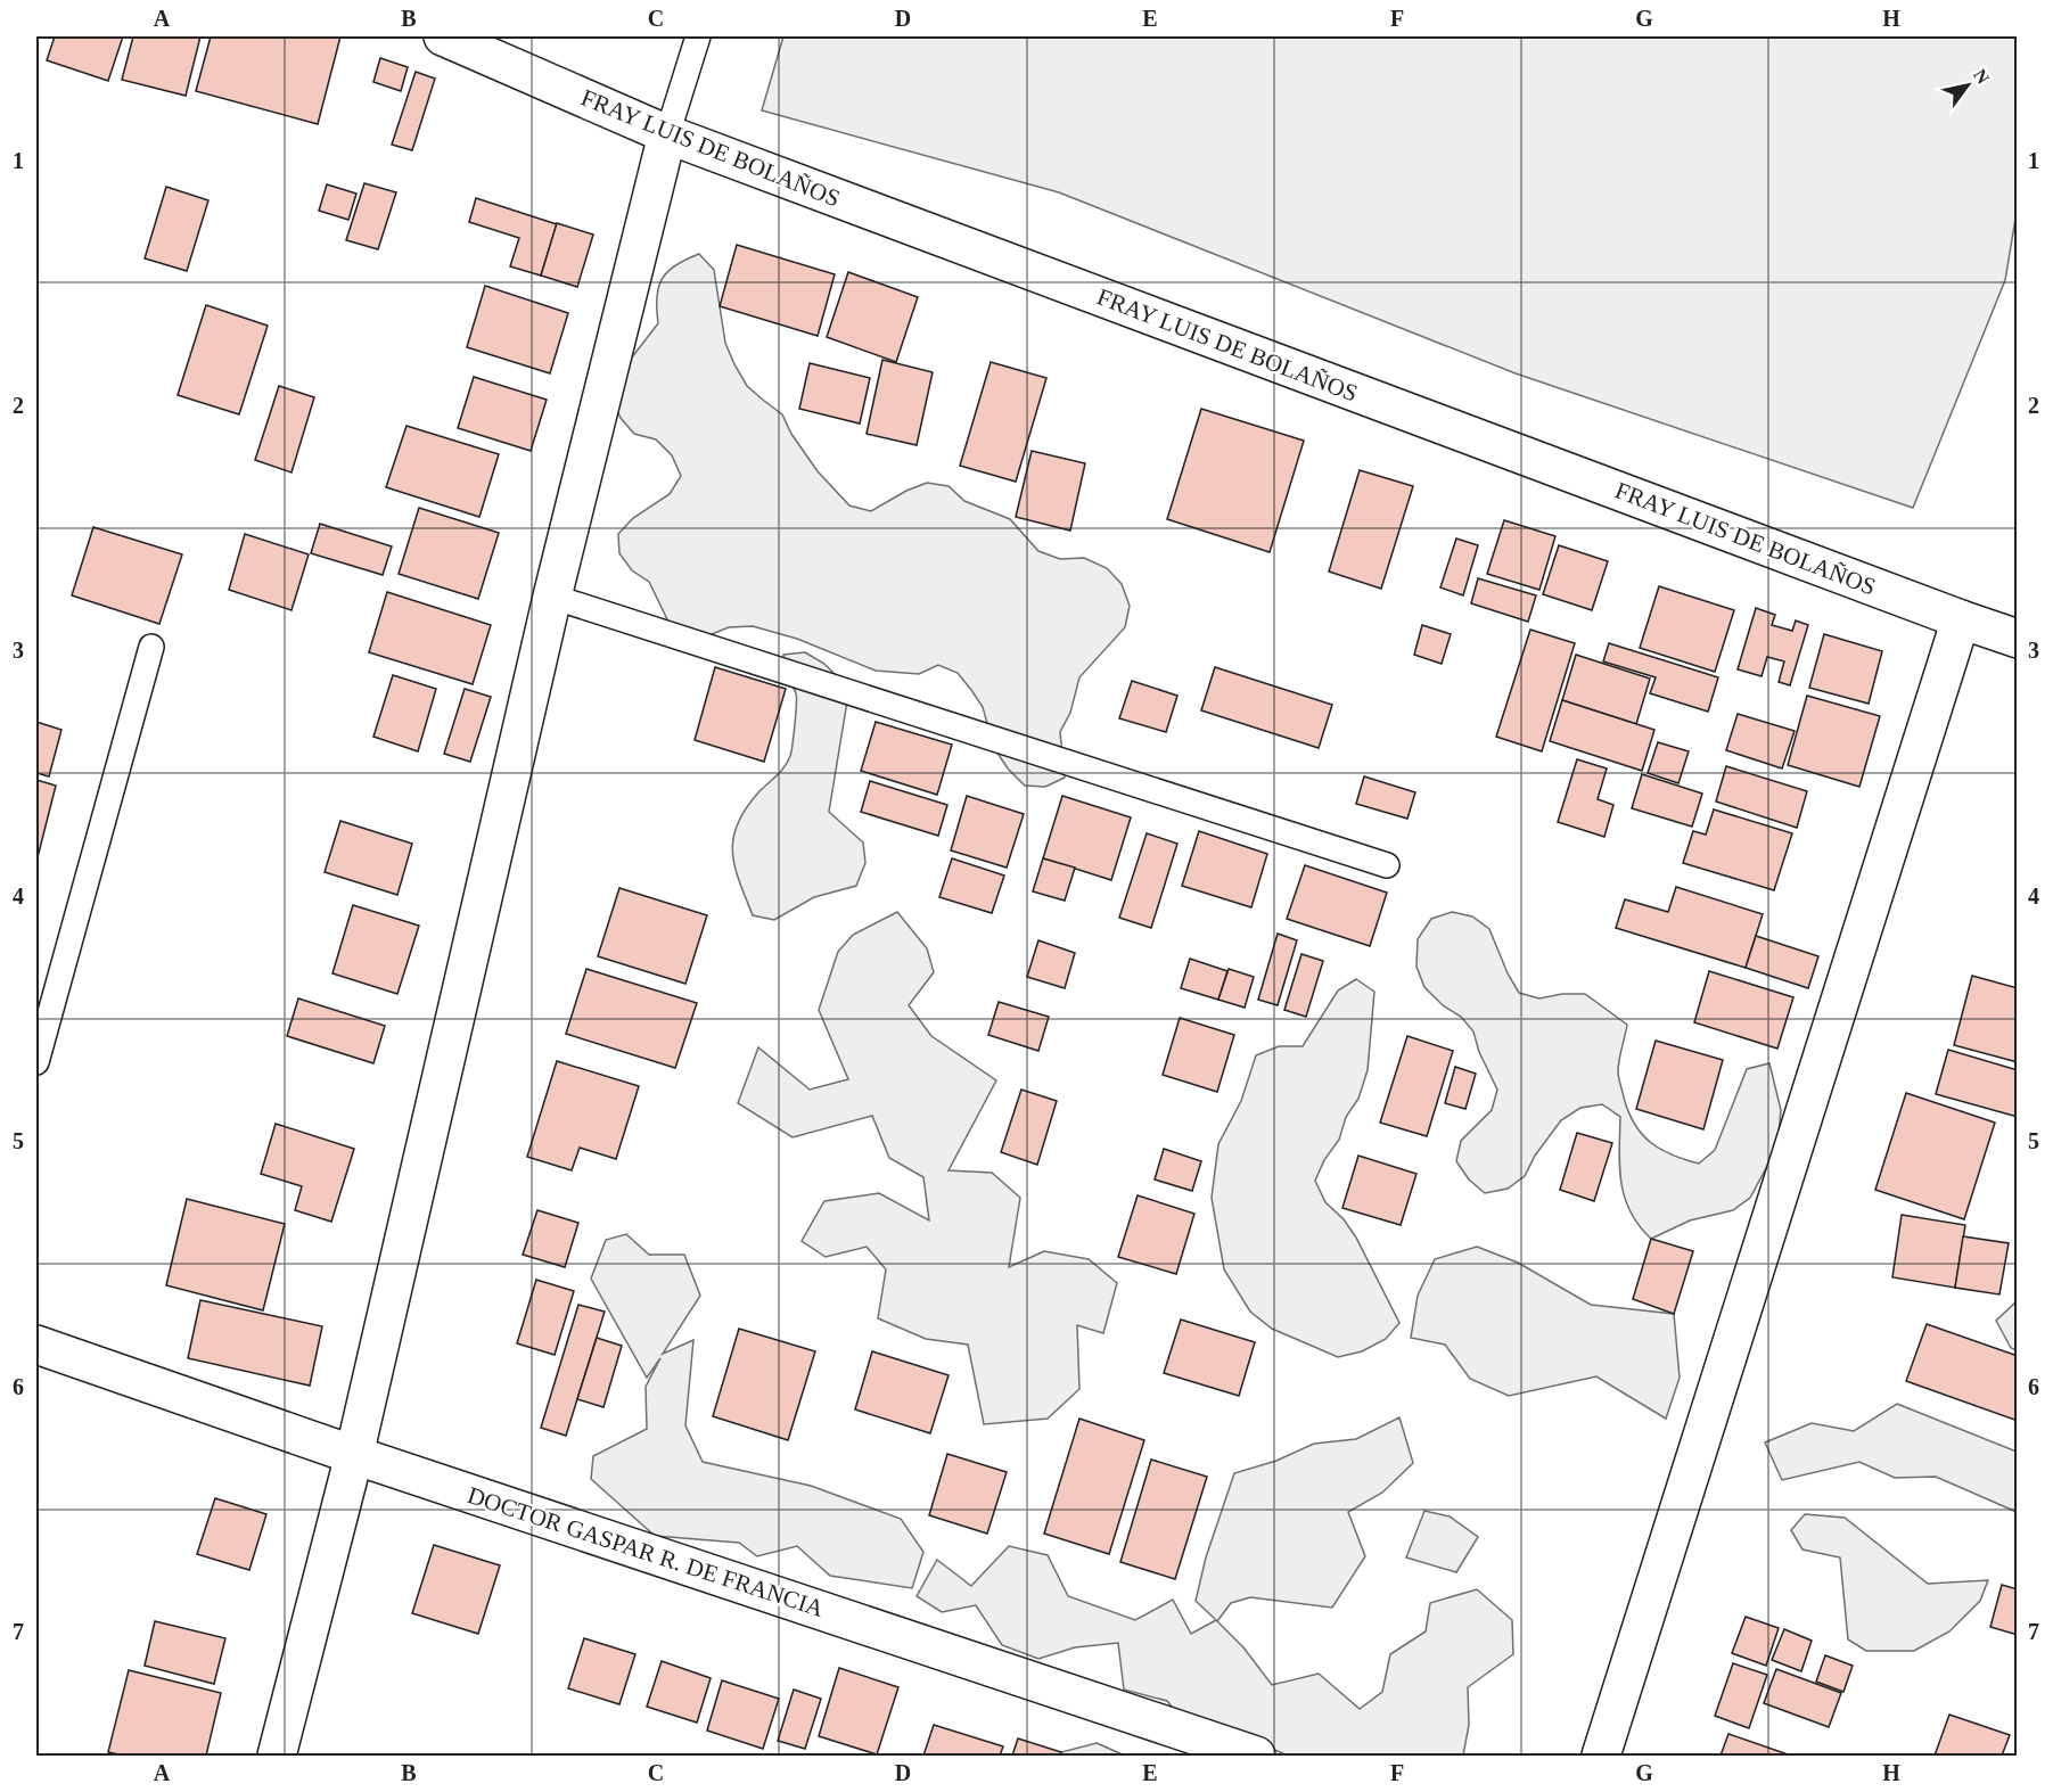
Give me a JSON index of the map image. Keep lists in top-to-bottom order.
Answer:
{
  "streets": {
    "street": ["FRAY LUIS DE BOLAÑOS", "DOCTOR GASPAR R. DE FRANCIA"]
  },
  "north": "top right",
  "grid": {
    "columns": [
      "A",
      "B",
      "C",
      "D",
      "E",
      "F",
      "G",
      "H"
    ],
    "rows": [
      "1",
      "2",
      "3",
      "4",
      "5",
      "6",
      "7"
    ]
  }
}
